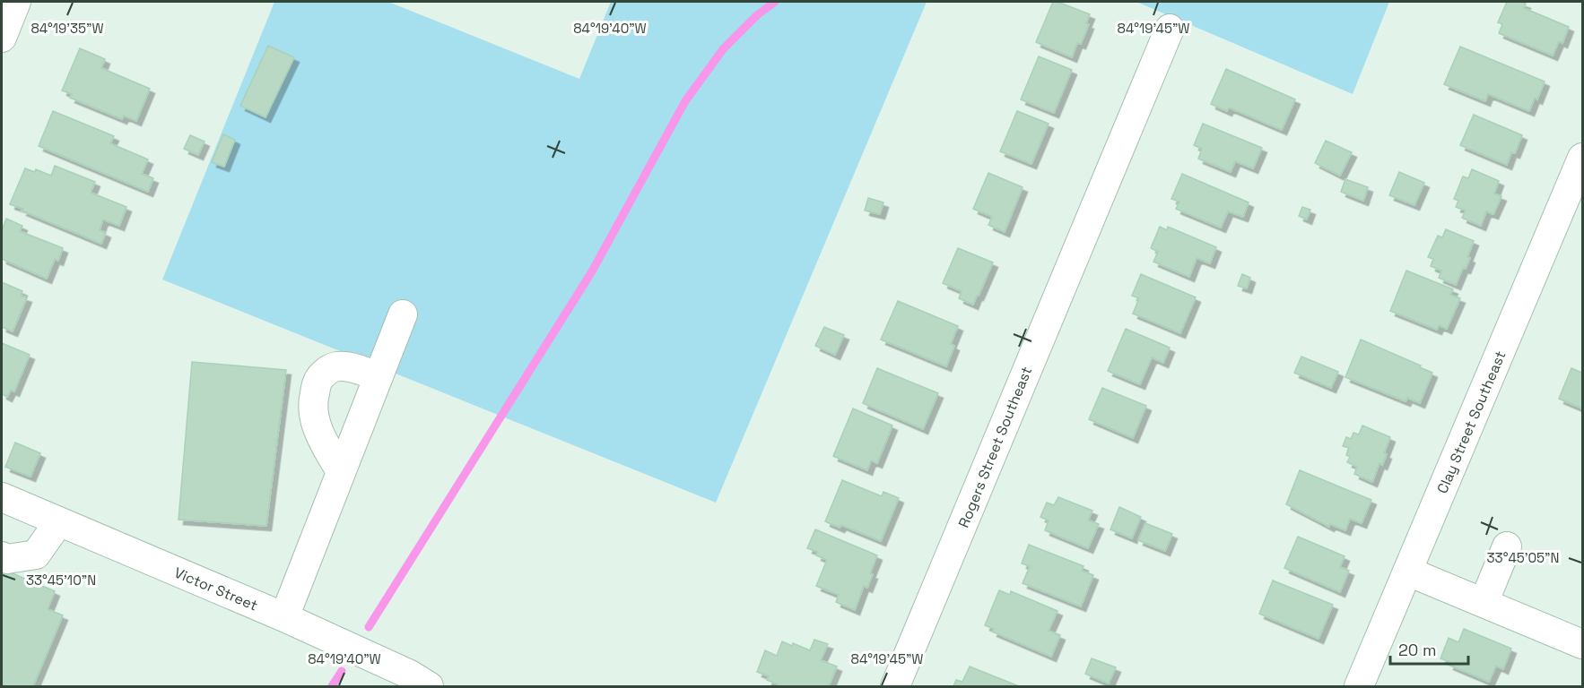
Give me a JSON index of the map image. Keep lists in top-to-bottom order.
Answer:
{
  "streets": {
    "street": ["Clay Street Southeast", "Rogers Street Southeast", "Victor Street"]
  },
  "scale_bar": "20 m",
  "coordinates": [
    "84°19'40\"W",
    "84°19'45\"W",
    "84°19'35\"W",
    "33°45'05\"N",
    "33°45'10\"N"
  ]
}
